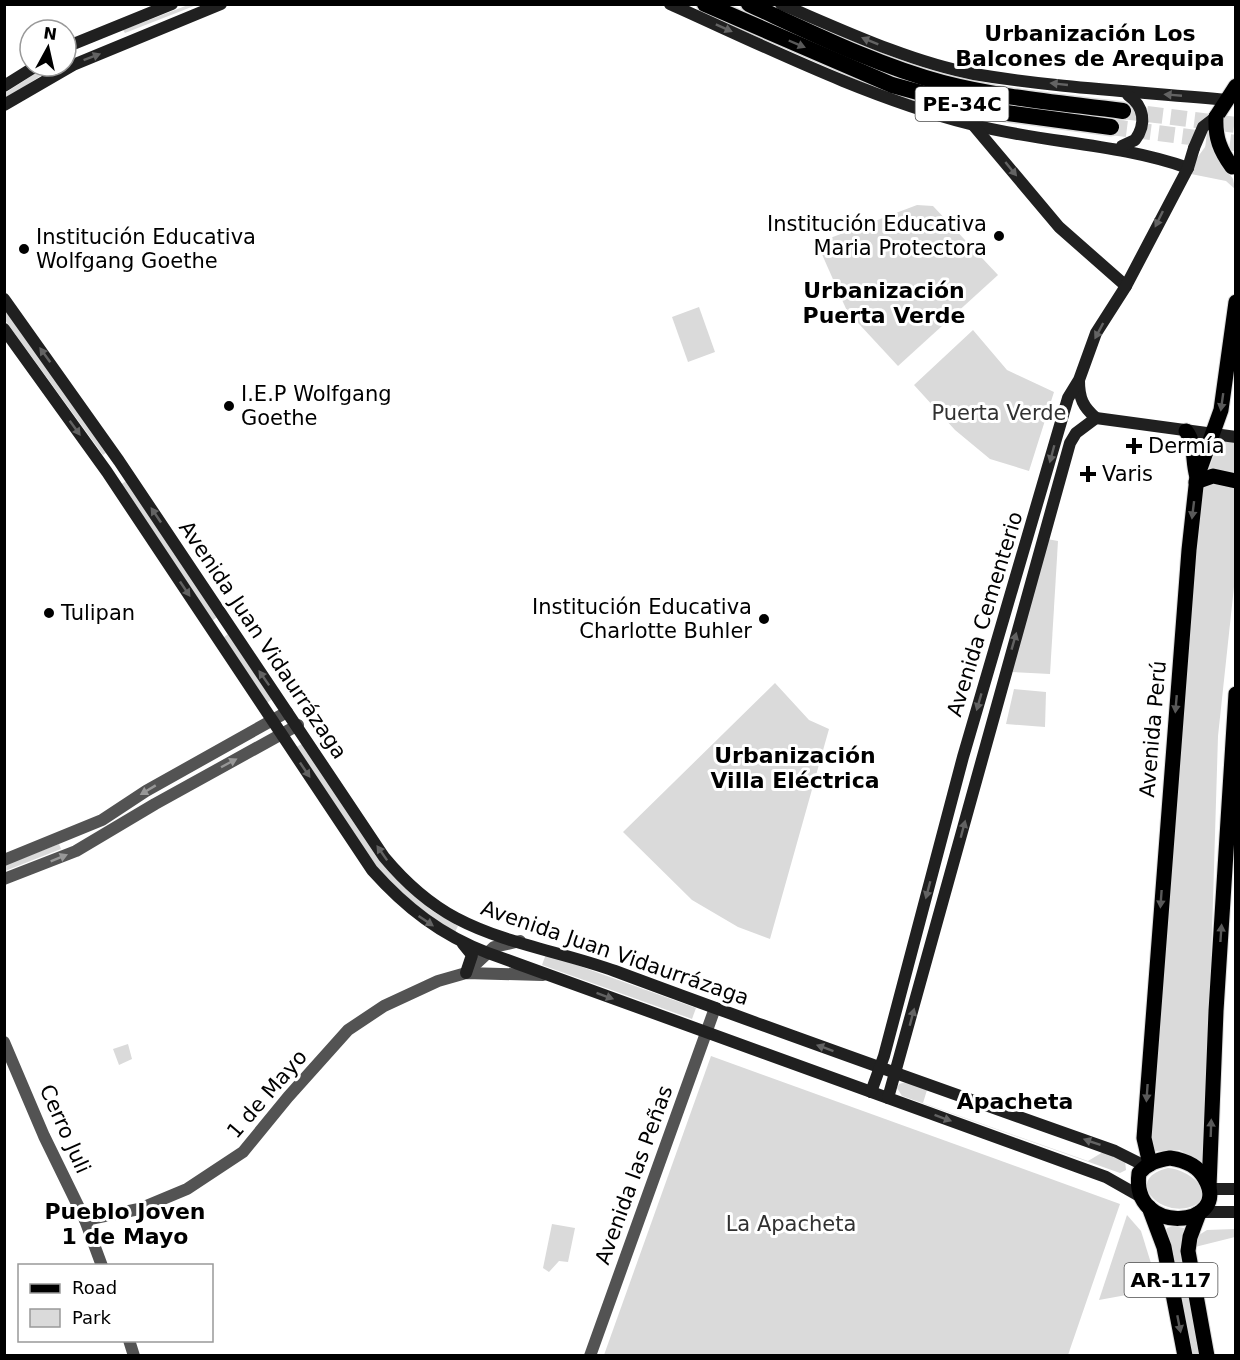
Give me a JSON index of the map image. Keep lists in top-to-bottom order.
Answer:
{
  "streets": {
    "highway": ["PE-34C"],
    "main road": [
      "Avenida Cementerio",
      "Avenida Juan Vidaurrázaga",
      "Avenida Perú",
      "AR-117"
    ],
    "street": ["1 de Mayo", "Cerro Juli", "Avenida las Peñas"]
  },
  "crossings": [
    ["Avenida Cementerio", "Avenida Juan Vidaurrázaga"],
    ["Avenida Juan Vidaurrázaga", "Avenida Perú"],
    ["Avenida Juan Vidaurrázaga", "1 de Mayo"],
    ["Avenida Juan Vidaurrázaga", "Avenida las Peñas"],
    ["Avenida Juan Vidaurrázaga", "AR-117"],
    ["Avenida Perú", "AR-117"],
    ["1 de Mayo", "Cerro Juli"]
  ],
  "districts": [
    "Urbanización Los Balcones de Arequipa",
    "Urbanización Puerta Verde",
    "Urbanización Villa Eléctrica",
    "Apacheta",
    "Pueblo Joven 1 de Mayo"
  ],
  "parks": ["Puerta Verde", "La Apacheta"],
  "places": {
    "other": [
      "Institución Educativa Maria Protectora",
      "Institución Educativa Wolfgang Goethe",
      "I.E.P Wolfgang Goethe",
      "Tulipan",
      "Institución Educativa Charlotte Buhler"
    ],
    "health": ["Dermía", "Varis"]
  },
  "legend": ["Road", "Park"],
  "north": "top"
}
